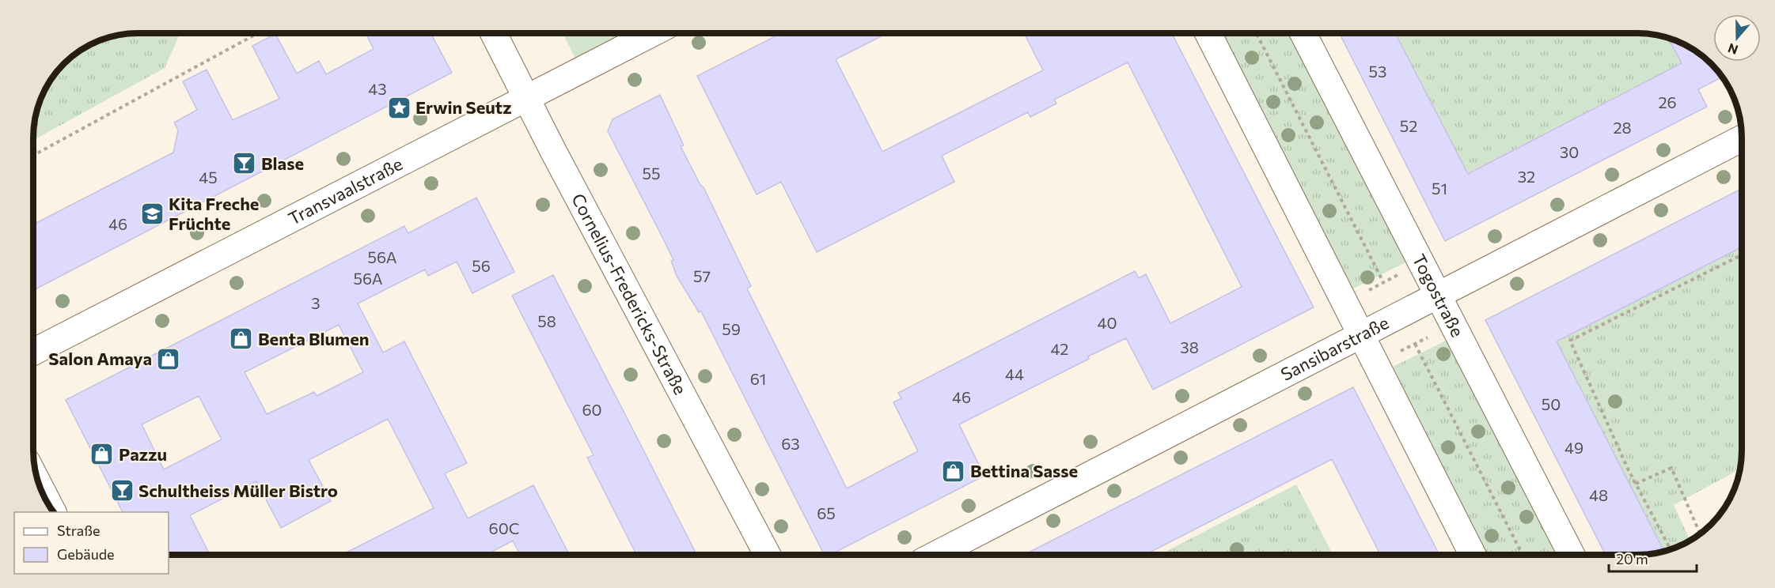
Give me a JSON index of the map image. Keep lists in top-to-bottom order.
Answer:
{
  "streets": {
    "street": [
      "Transvaalstraße",
      "Cornelius-Fredericks-Straße",
      "Togostraße",
      "Sansibarstraße"
    ]
  },
  "crossings": [
    ["Transvaalstraße", "Cornelius-Fredericks-Straße"],
    ["Togostraße", "Sansibarstraße"]
  ],
  "places": {
    "place": ["Erwin Seutz"],
    "bar": ["Blase", "Schultheiss Müller Bistro"],
    "school or university": ["Kita Freche Früchte"],
    "shop": [
      "Benta Blumen",
      "Salon Amaya",
      "Pazzu",
      "Bettina Sasse"
    ]
  },
  "house_numbers": [
    "53",
    "43",
    "26",
    "52",
    "28",
    "30",
    "55",
    "32",
    "45",
    "51",
    "46",
    "56A",
    "56",
    "57",
    "56A",
    "3",
    "58",
    "40",
    "59",
    "38",
    "42",
    "44",
    "61",
    "46",
    "50",
    "60",
    "63",
    "49",
    "48",
    "65",
    "60C"
  ],
  "legend": ["Straße", "Gebäude"],
  "scale_bar": "20 m",
  "north": "bottom"
}
